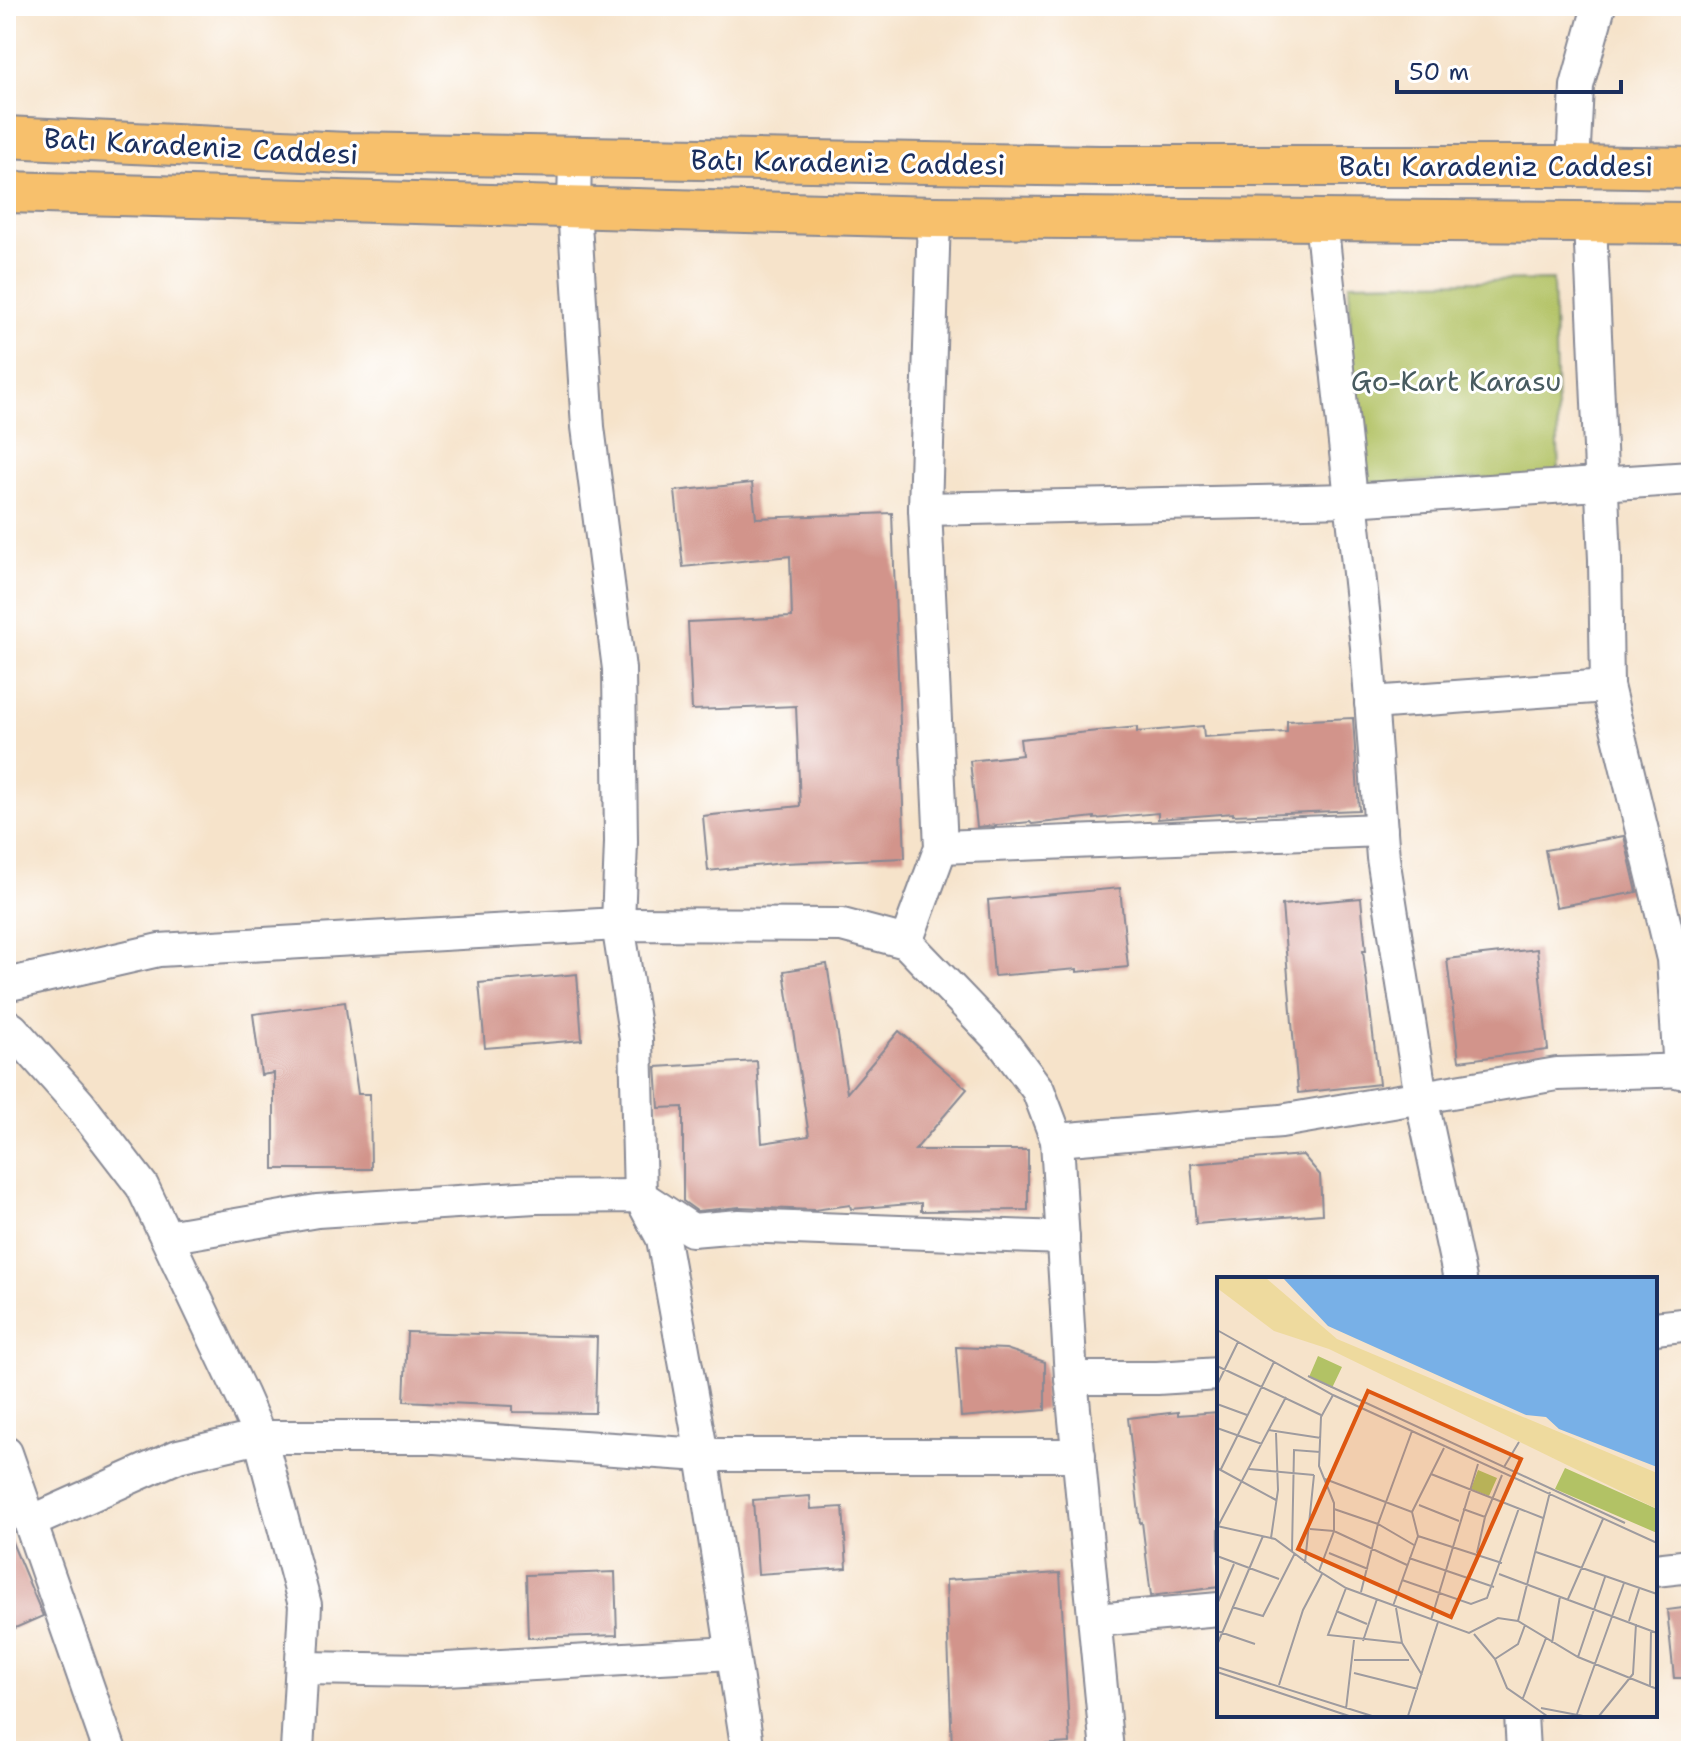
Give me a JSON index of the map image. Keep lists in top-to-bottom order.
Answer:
{
  "streets": {
    "main road": ["Batı Karadeniz Caddesi"]
  },
  "parks": ["Go-Kart Karasu"],
  "scale_bar": "50 m"
}
